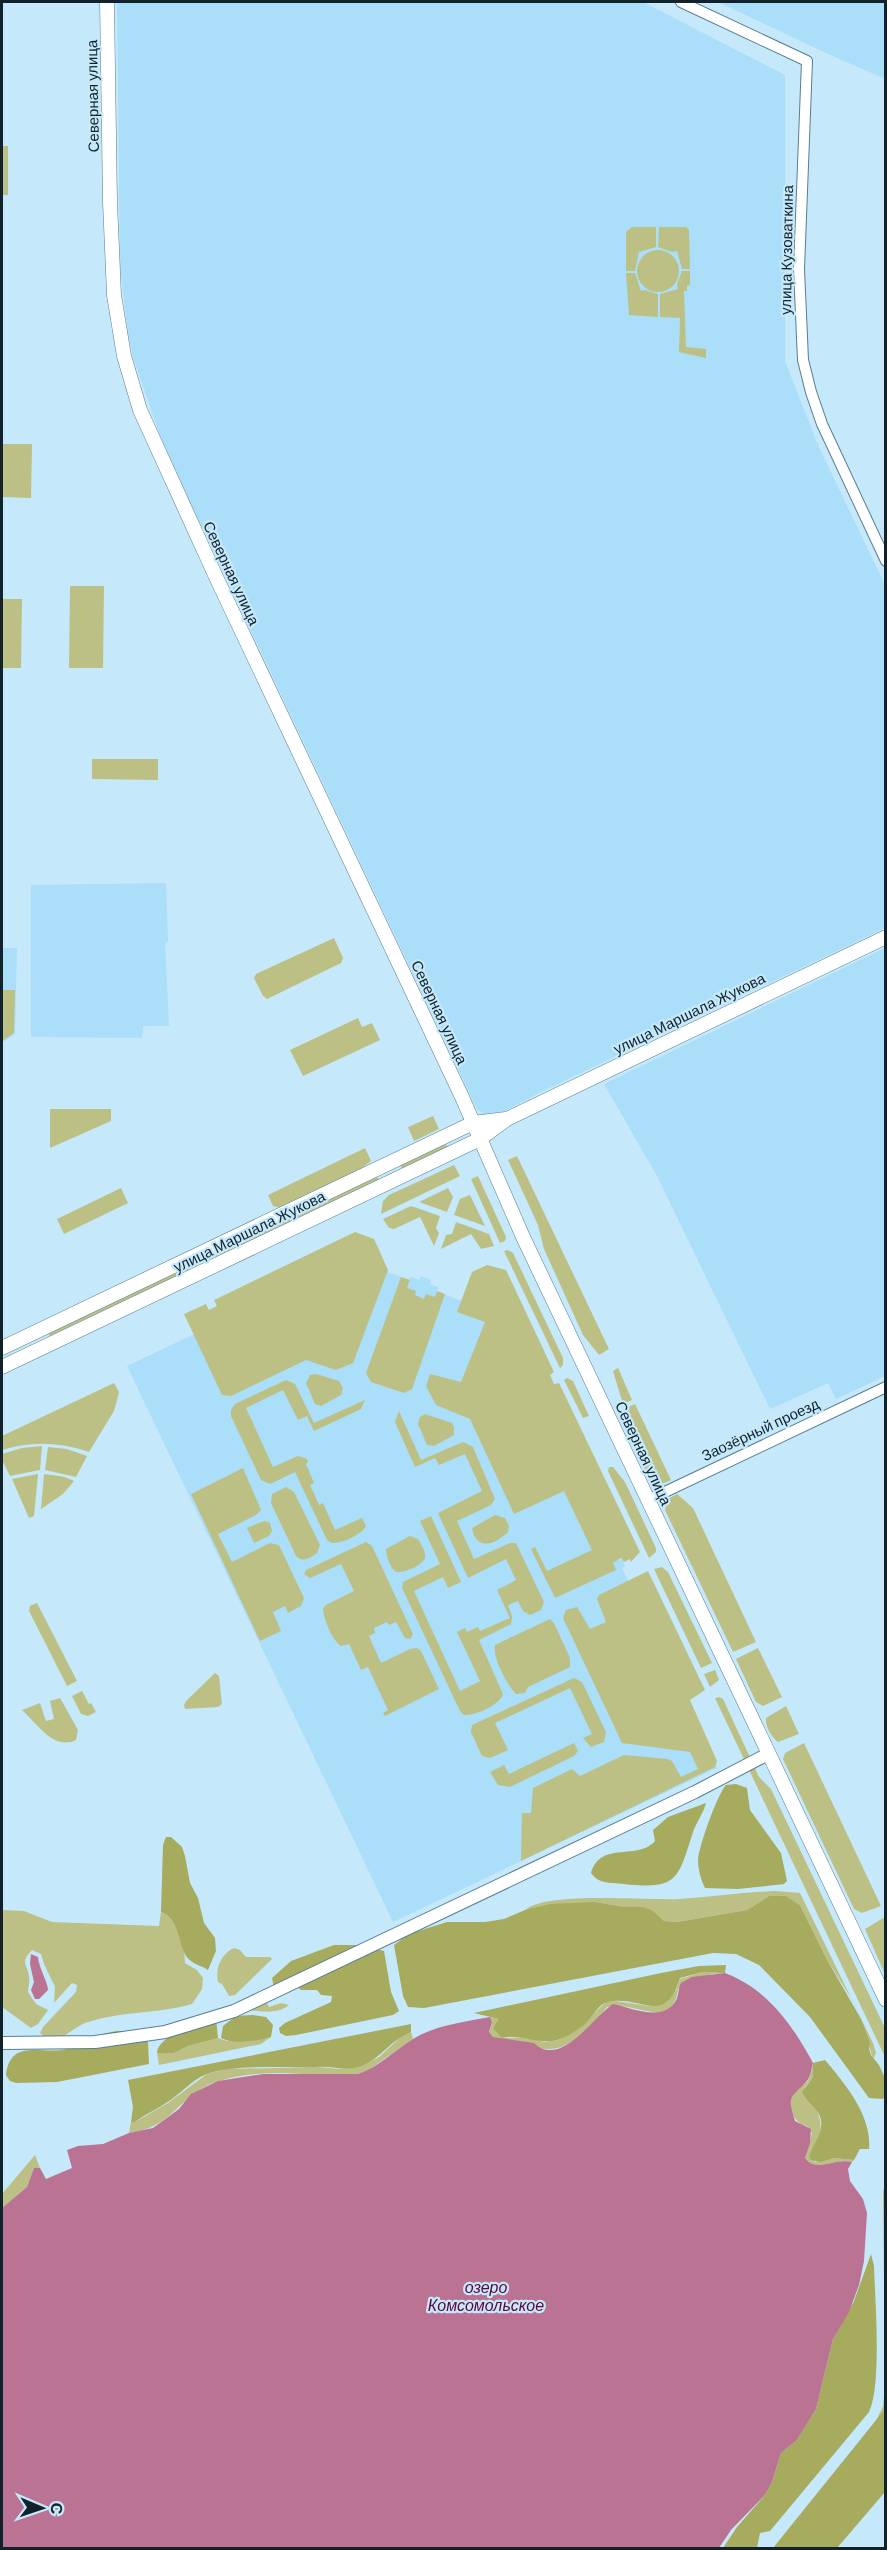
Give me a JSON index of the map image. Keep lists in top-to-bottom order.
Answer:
{
  "streets": {
    "main road": ["Северная улица", "улица Маршала Жукова"],
    "street": ["улица Кузоваткина", "Заозёрный проезд"]
  },
  "crossings": [
    ["Северная улица", "улица Маршала Жукова"],
    ["Северная улица", "Заозёрный проезд"]
  ],
  "water": ["озеро Комсомольское"],
  "north": "right"
}
